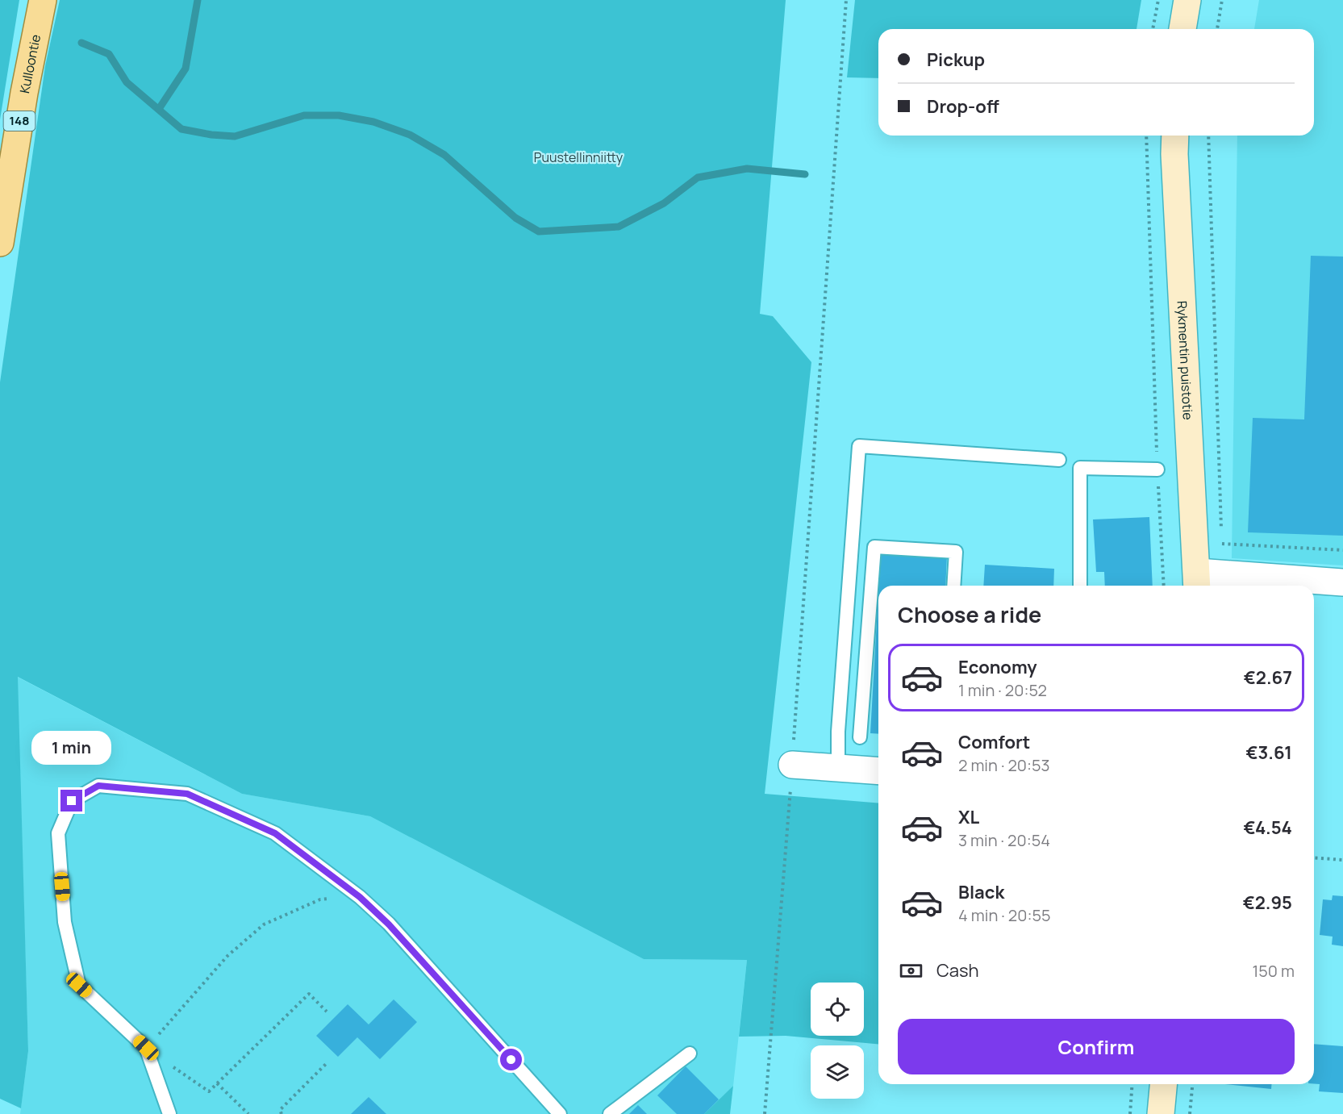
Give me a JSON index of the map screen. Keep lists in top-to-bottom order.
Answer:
{
  "streets": {
    "main road": ["Kulloontie", "148"],
    "street": ["Rykmentin puistotie"]
  },
  "parks": ["Puustellinniitty"],
  "page": {
    "banner": ["Pickup", "Drop-off"],
    "heading": "Choose a ride",
    "list": [
      {
        "name": "Economy",
        "note": "1 min · 20:52",
        "value": "€2.67"
      },
      {
        "name": "Comfort",
        "note": "2 min · 20:53",
        "value": "€3.61"
      },
      {
        "name": "XL",
        "note": "3 min · 20:54",
        "value": "€4.54"
      },
      {
        "name": "Black",
        "note": "4 min · 20:55",
        "value": "€2.95"
      }
    ],
    "bubble": "1 min",
    "pay": ["Cash", "150 m"],
    "buttons": "Confirm"
  }
}
